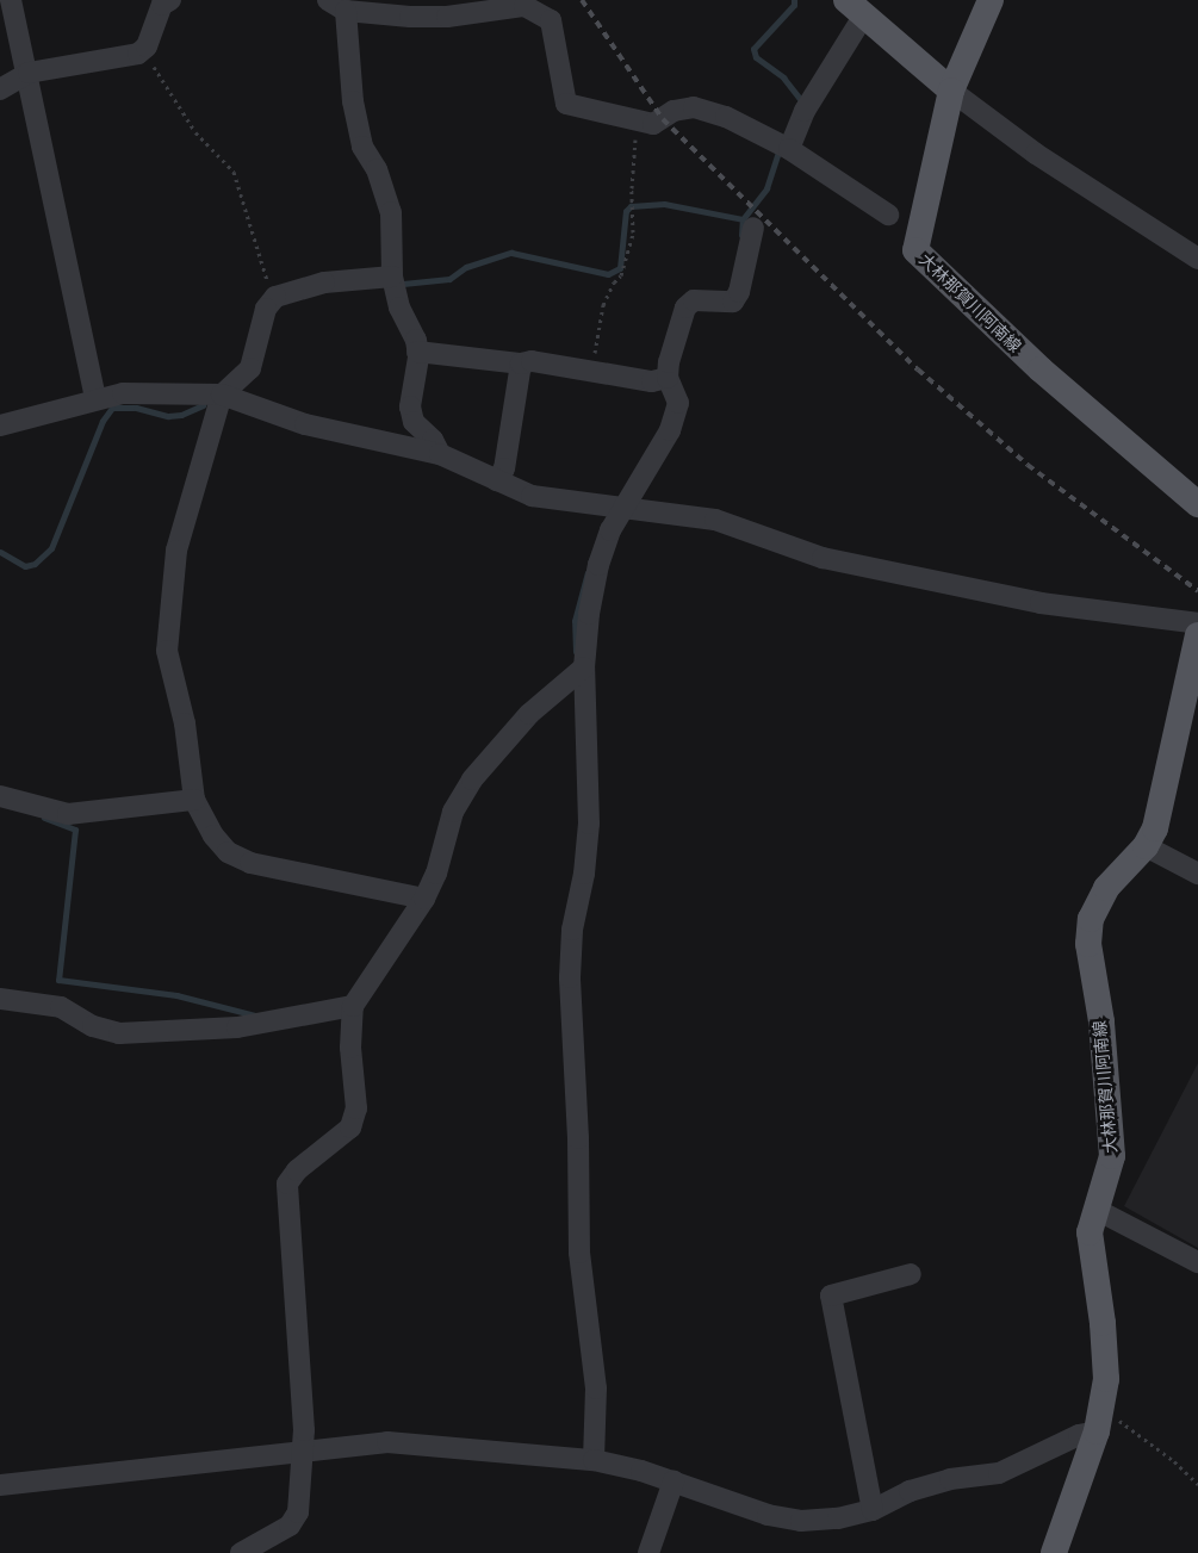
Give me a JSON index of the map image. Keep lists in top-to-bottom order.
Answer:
{
  "streets": {
    "main road": ["大林那賀川阿南線"]
  }
}
